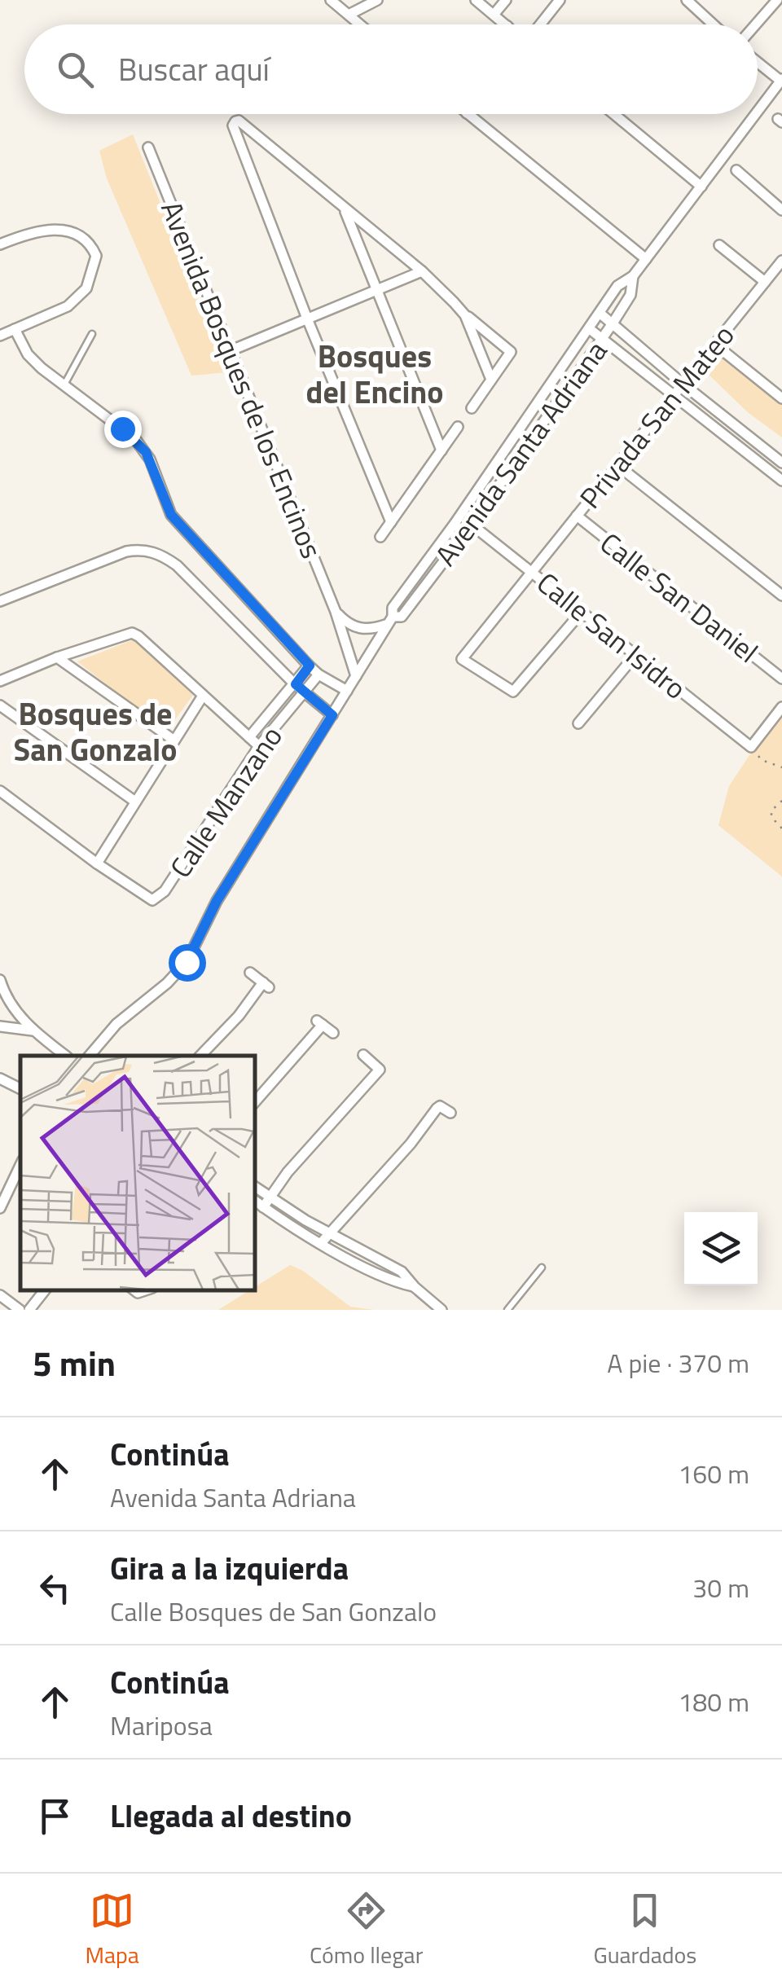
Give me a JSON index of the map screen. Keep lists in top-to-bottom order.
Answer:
{
  "streets": {
    "street": [
      "Avenida Bosques de los Encinos",
      "Privada San Mateo",
      "Avenida Santa Adriana",
      "Calle San Daniel",
      "Calle San Isidro",
      "Calle Manzano"
    ]
  },
  "crossings": [
    ["Avenida Bosques de los Encinos", "Avenida Santa Adriana"],
    ["Privada San Mateo", "Calle San Daniel"],
    ["Privada San Mateo", "Calle San Isidro"],
    ["Avenida Santa Adriana", "Calle San Isidro"]
  ],
  "districts": ["Bosques del Encino", "Bosques de San Gonzalo"],
  "page": {
    "search": "Buscar aquí",
    "heading": ["5 min", "A pie · 370 m"],
    "list": [
      ["Continúa", "Avenida Santa Adriana", "160 m"],
      ["Gira a la izquierda", "Calle Bosques de San Gonzalo", "30 m"],
      ["Continúa", "Mariposa", "180 m"],
      "Llegada al destino"
    ],
    "nav": ["Mapa", "Cómo llegar", "Guardados"]
  }
}
